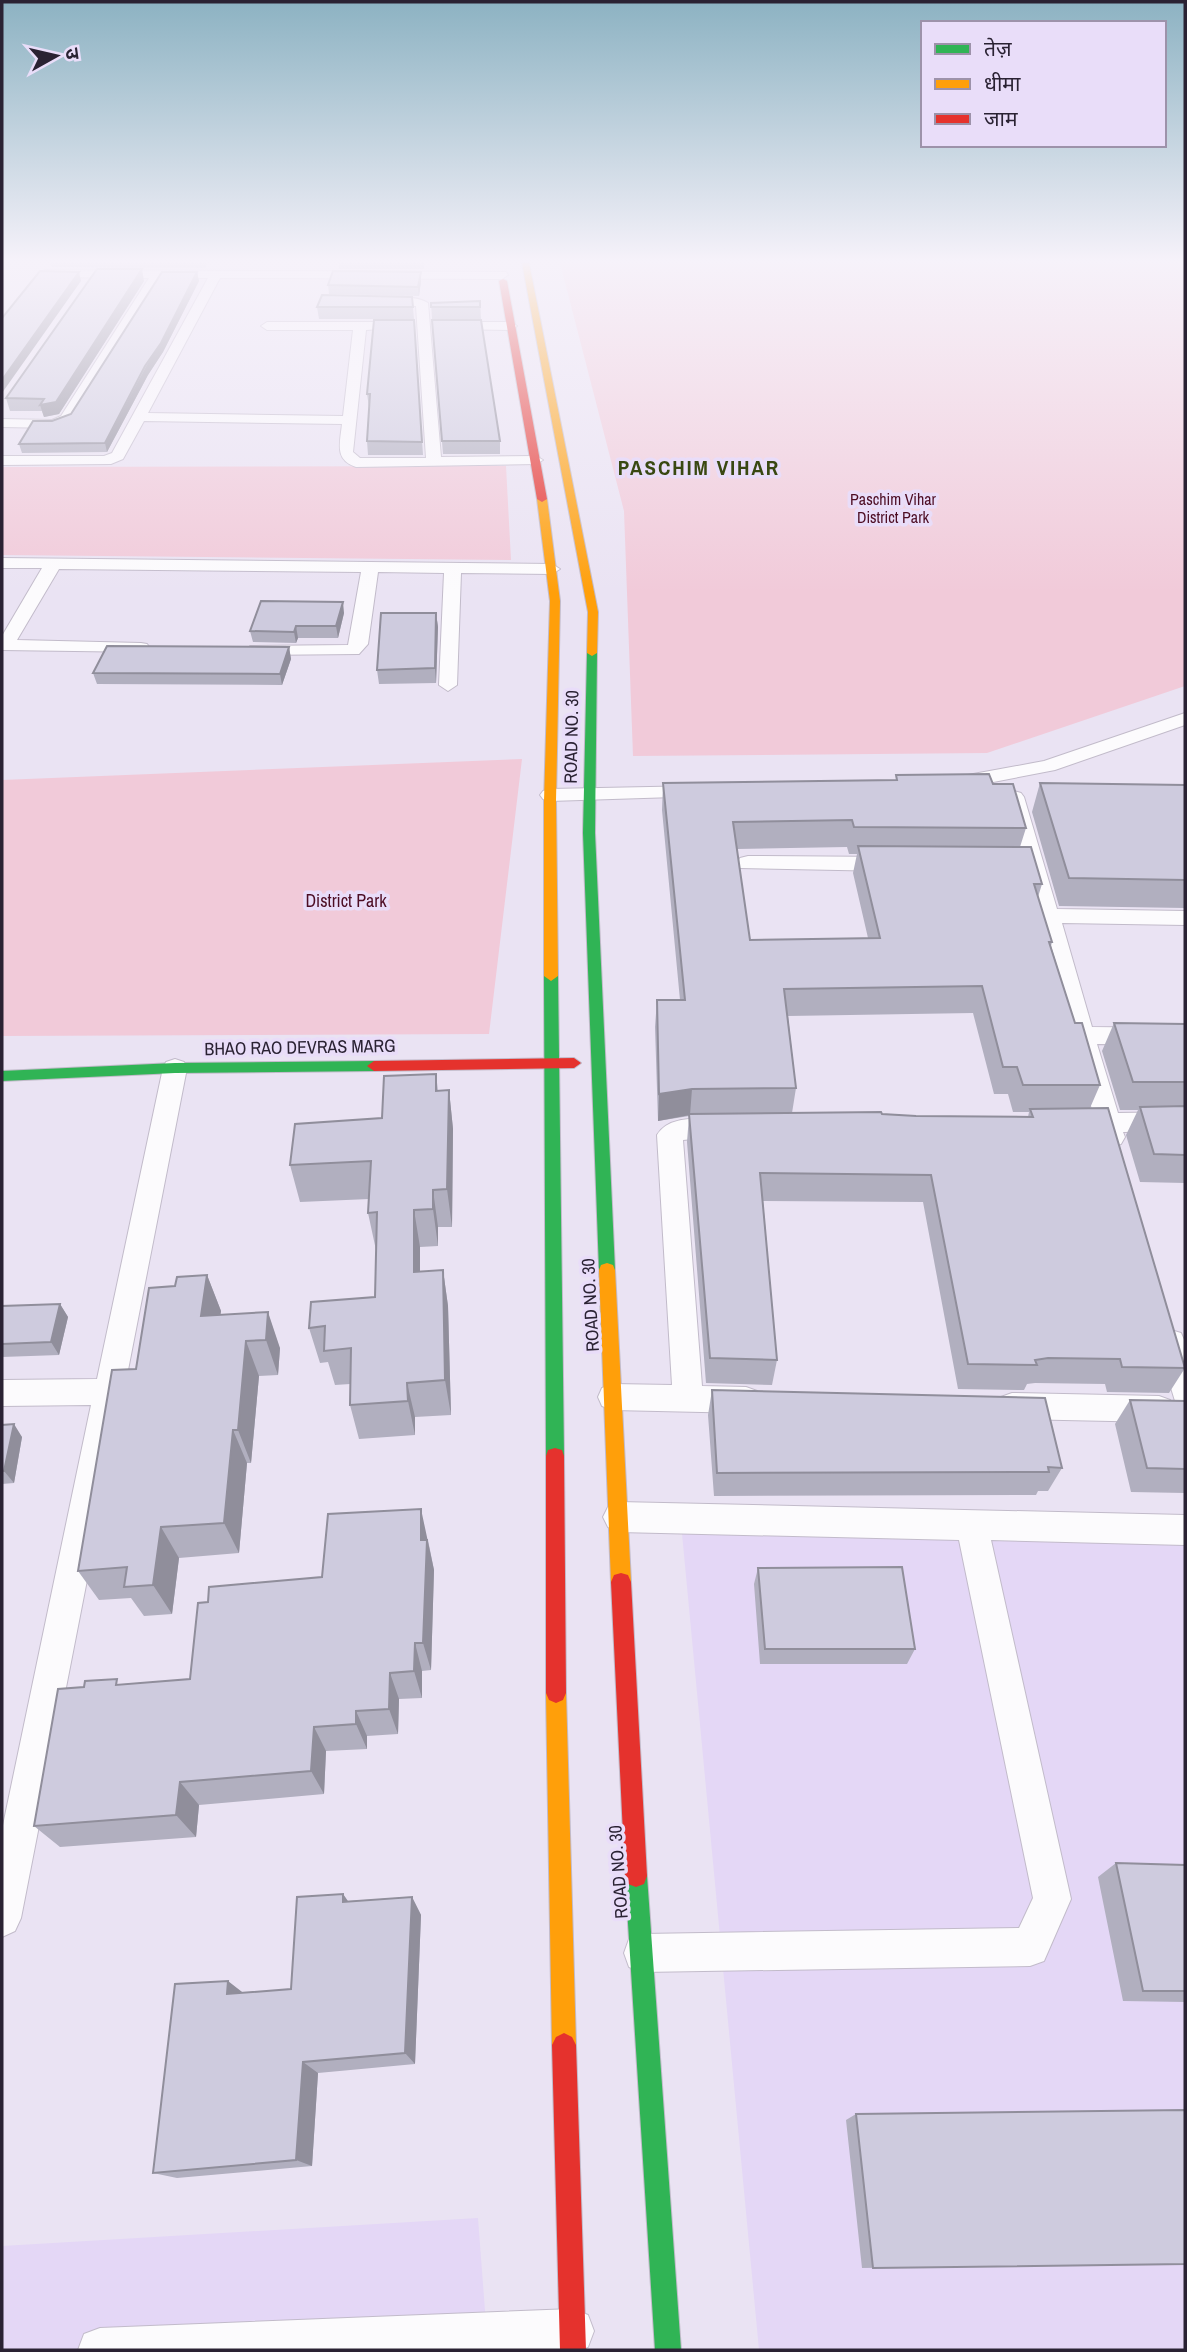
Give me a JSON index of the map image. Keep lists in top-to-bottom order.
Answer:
{
  "streets": {
    "street": ["ROAD NO. 30", "BHAO RAO DEVRAS MARG"]
  },
  "crossings": [
    ["ROAD NO. 30", "BHAO RAO DEVRAS MARG"]
  ],
  "districts": ["PASCHIM VIHAR"],
  "parks": ["Paschim Vihar District Park", "District Park"],
  "legend": ["तेज़", "धीमा", "जाम"],
  "north": "right"
}
